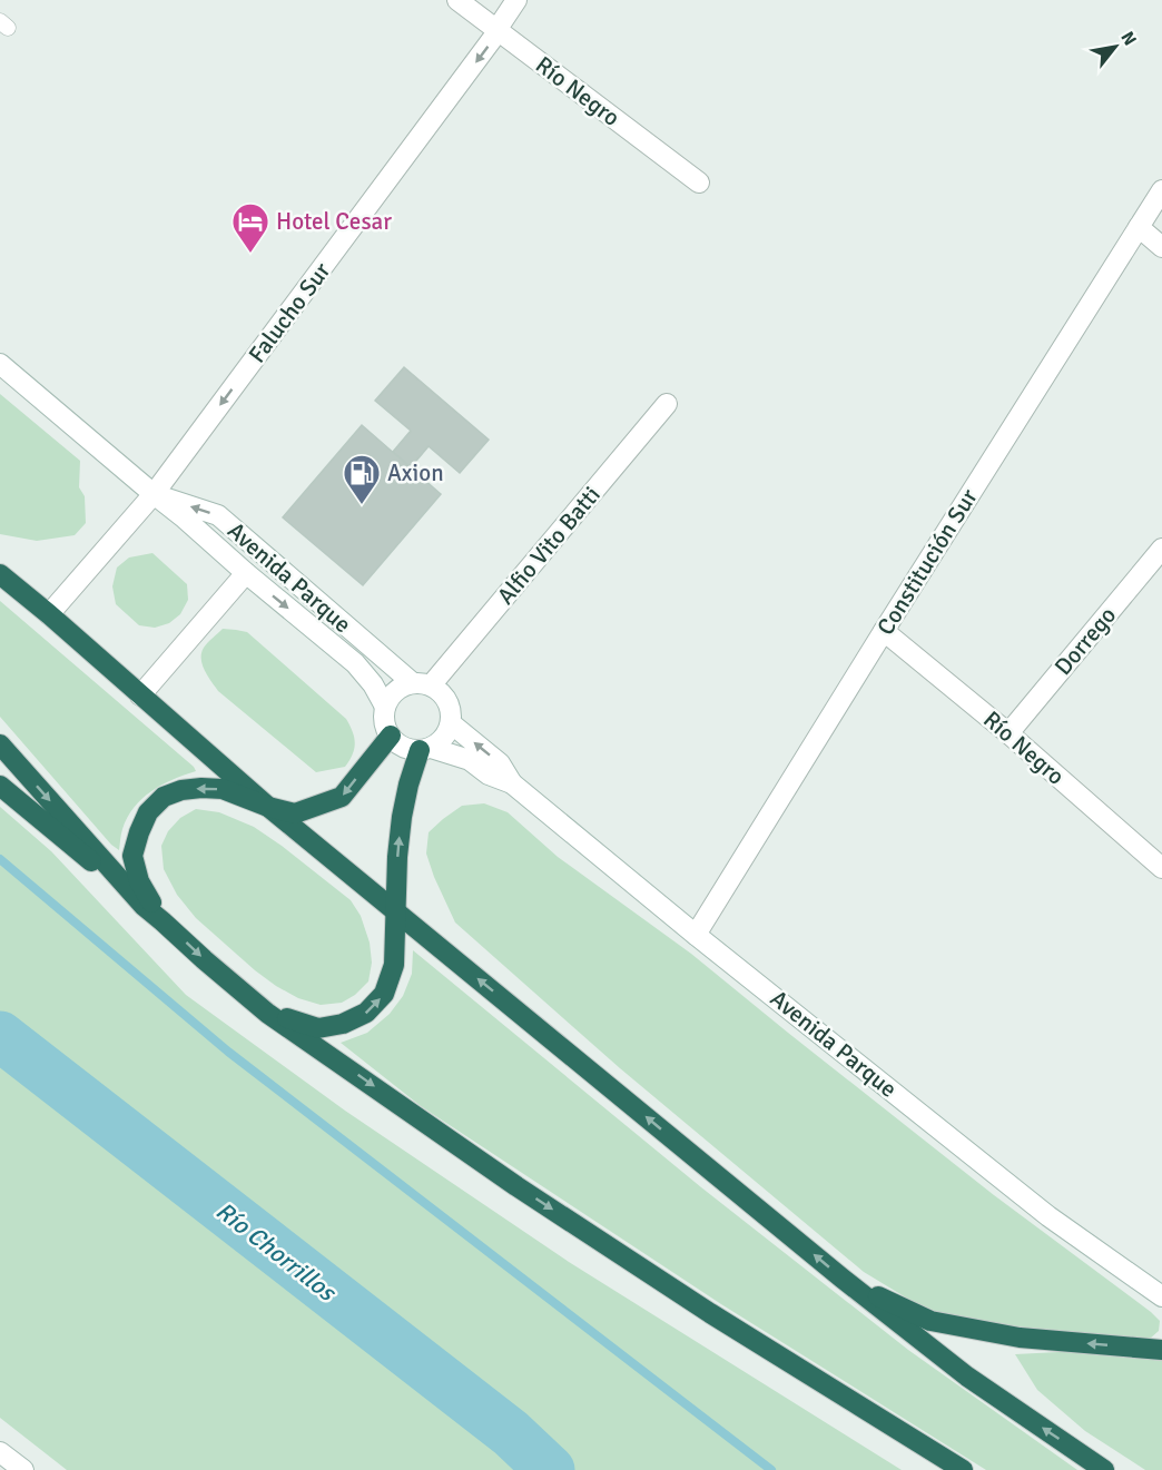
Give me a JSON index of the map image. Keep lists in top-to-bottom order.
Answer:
{
  "streets": {
    "street": [
      "Río Negro",
      "Falucho Sur",
      "Alfio Vito Batti",
      "Constitución Sur",
      "Avenida Parque",
      "Dorrego"
    ]
  },
  "crossings": [
    ["Río Negro", "Falucho Sur"],
    ["Río Negro", "Constitución Sur"],
    ["Río Negro", "Dorrego"],
    ["Falucho Sur", "Avenida Parque"],
    ["Alfio Vito Batti", "Avenida Parque"],
    ["Constitución Sur", "Avenida Parque"]
  ],
  "one_way": ["Falucho Sur"],
  "water": ["Río Chorrillos"],
  "places": {
    "hotel": ["Hotel Cesar"],
    "fuel station": ["Axion"]
  },
  "north": "top right"
}
